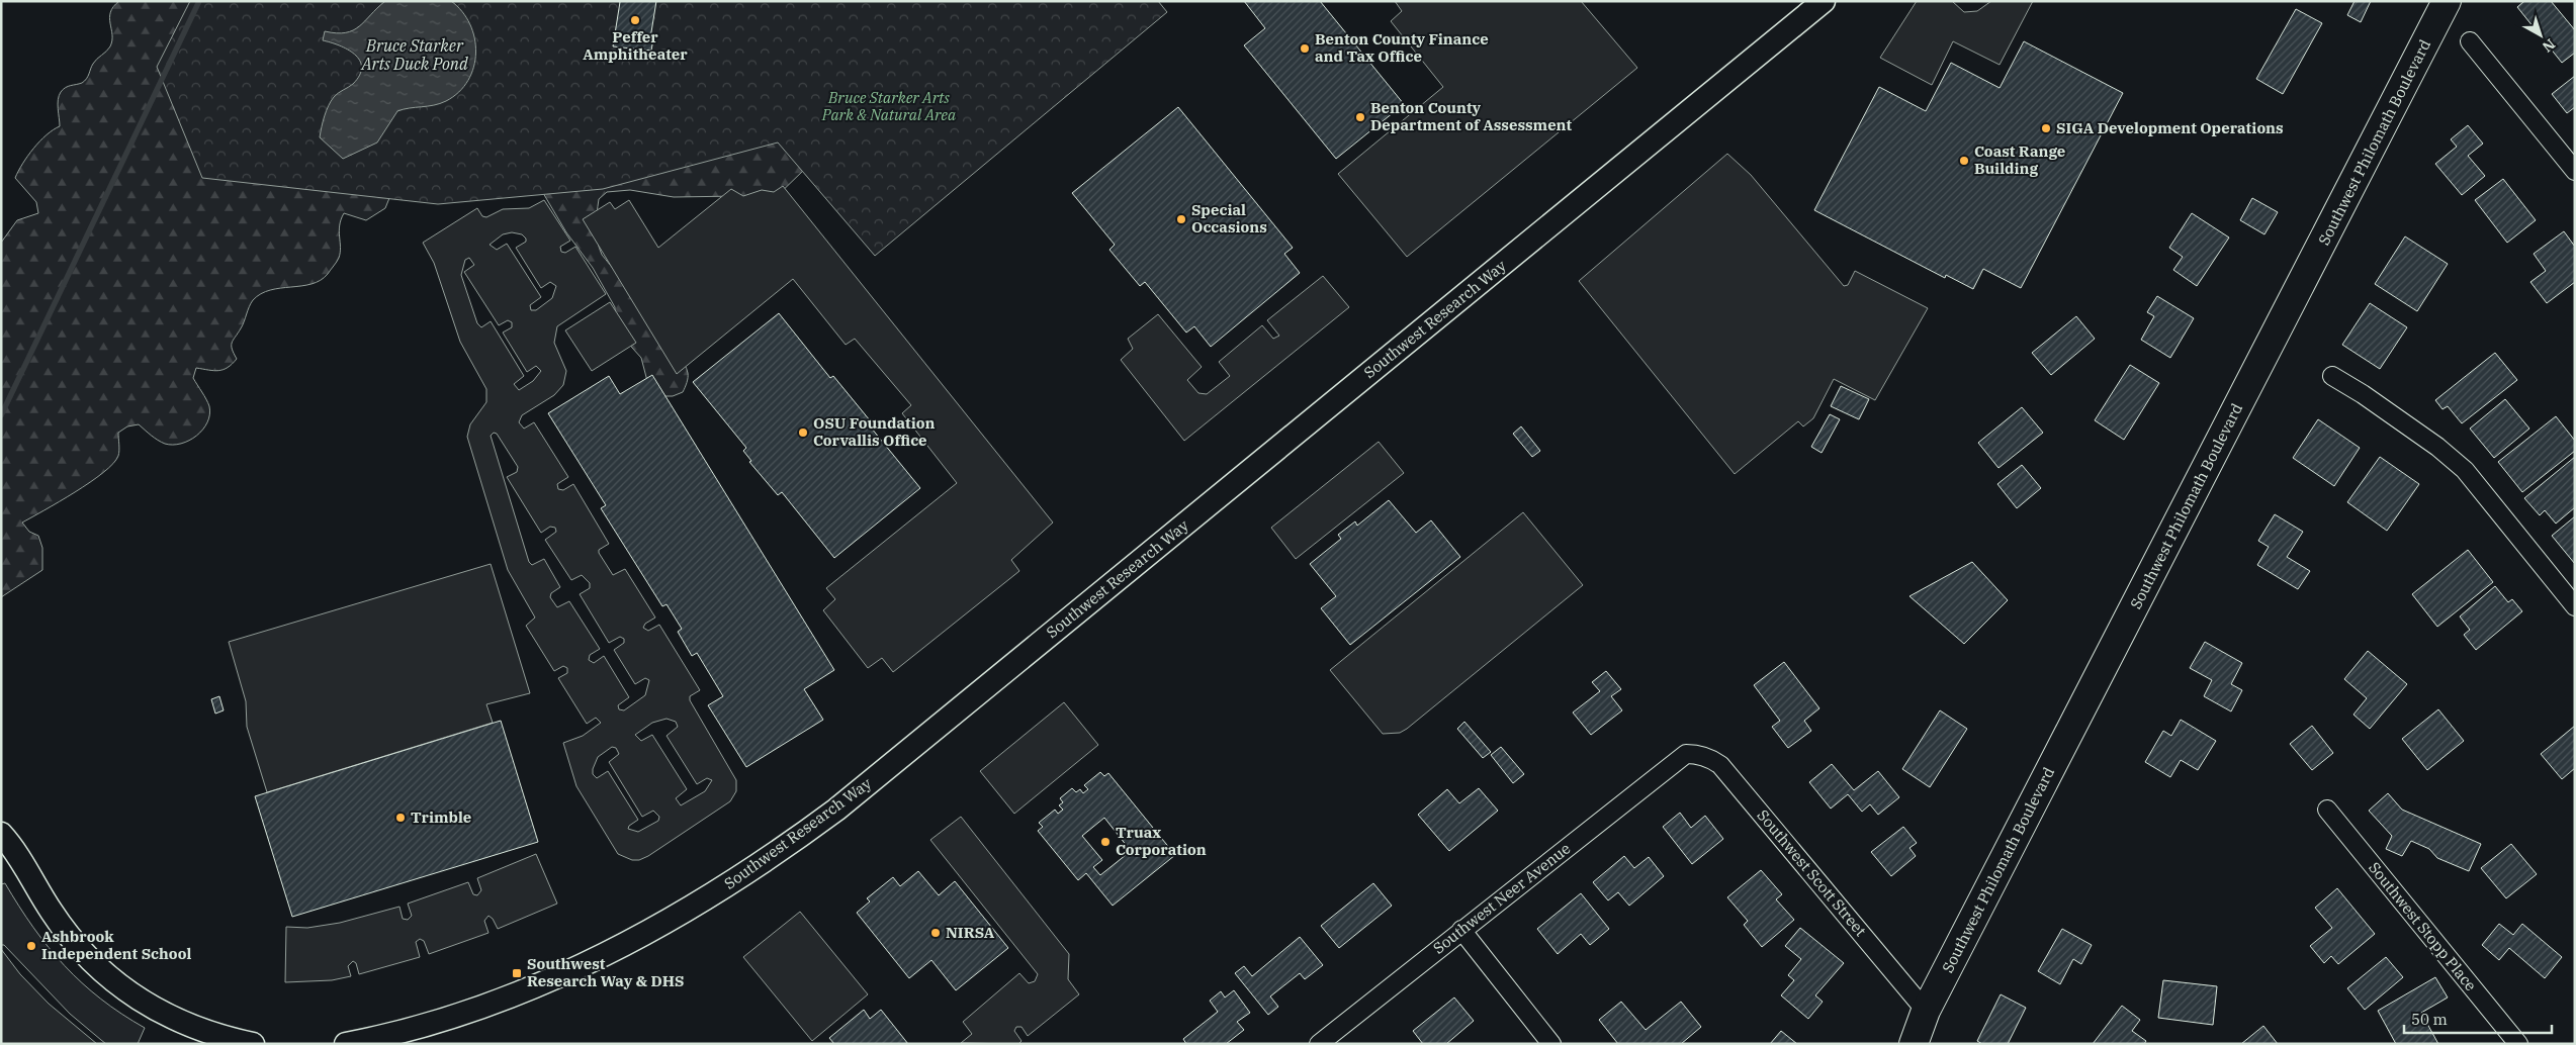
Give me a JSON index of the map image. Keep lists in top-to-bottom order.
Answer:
{
  "streets": {
    "highway": ["Southwest Philomath Boulevard"],
    "street": [
      "Southwest Research Way",
      "Southwest Scott Street",
      "Southwest Neer Avenue",
      "Southwest Stopp Place"
    ]
  },
  "crossings": [
    ["Southwest Philomath Boulevard", "Southwest Scott Street"],
    ["Southwest Scott Street", "Southwest Neer Avenue"]
  ],
  "water": ["Bruce Starker Arts Duck Pond"],
  "parks": ["Bruce Starker Arts Park & Natural Area"],
  "places": {
    "other": [
      "Peffer Amphitheater",
      "Benton County Finance and Tax Office",
      "Benton County Department of Assessment",
      "SIGA Development Operations",
      "Coast Range Building",
      "Special Occasions",
      "OSU Foundation Corvallis Office",
      "Trimble",
      "Truax Corporation",
      "NIRSA",
      "Ashbrook Independent School"
    ],
    "transit": ["Southwest Research Way & DHS"]
  },
  "scale_bar": "50 m",
  "north": "bottom right"
}
